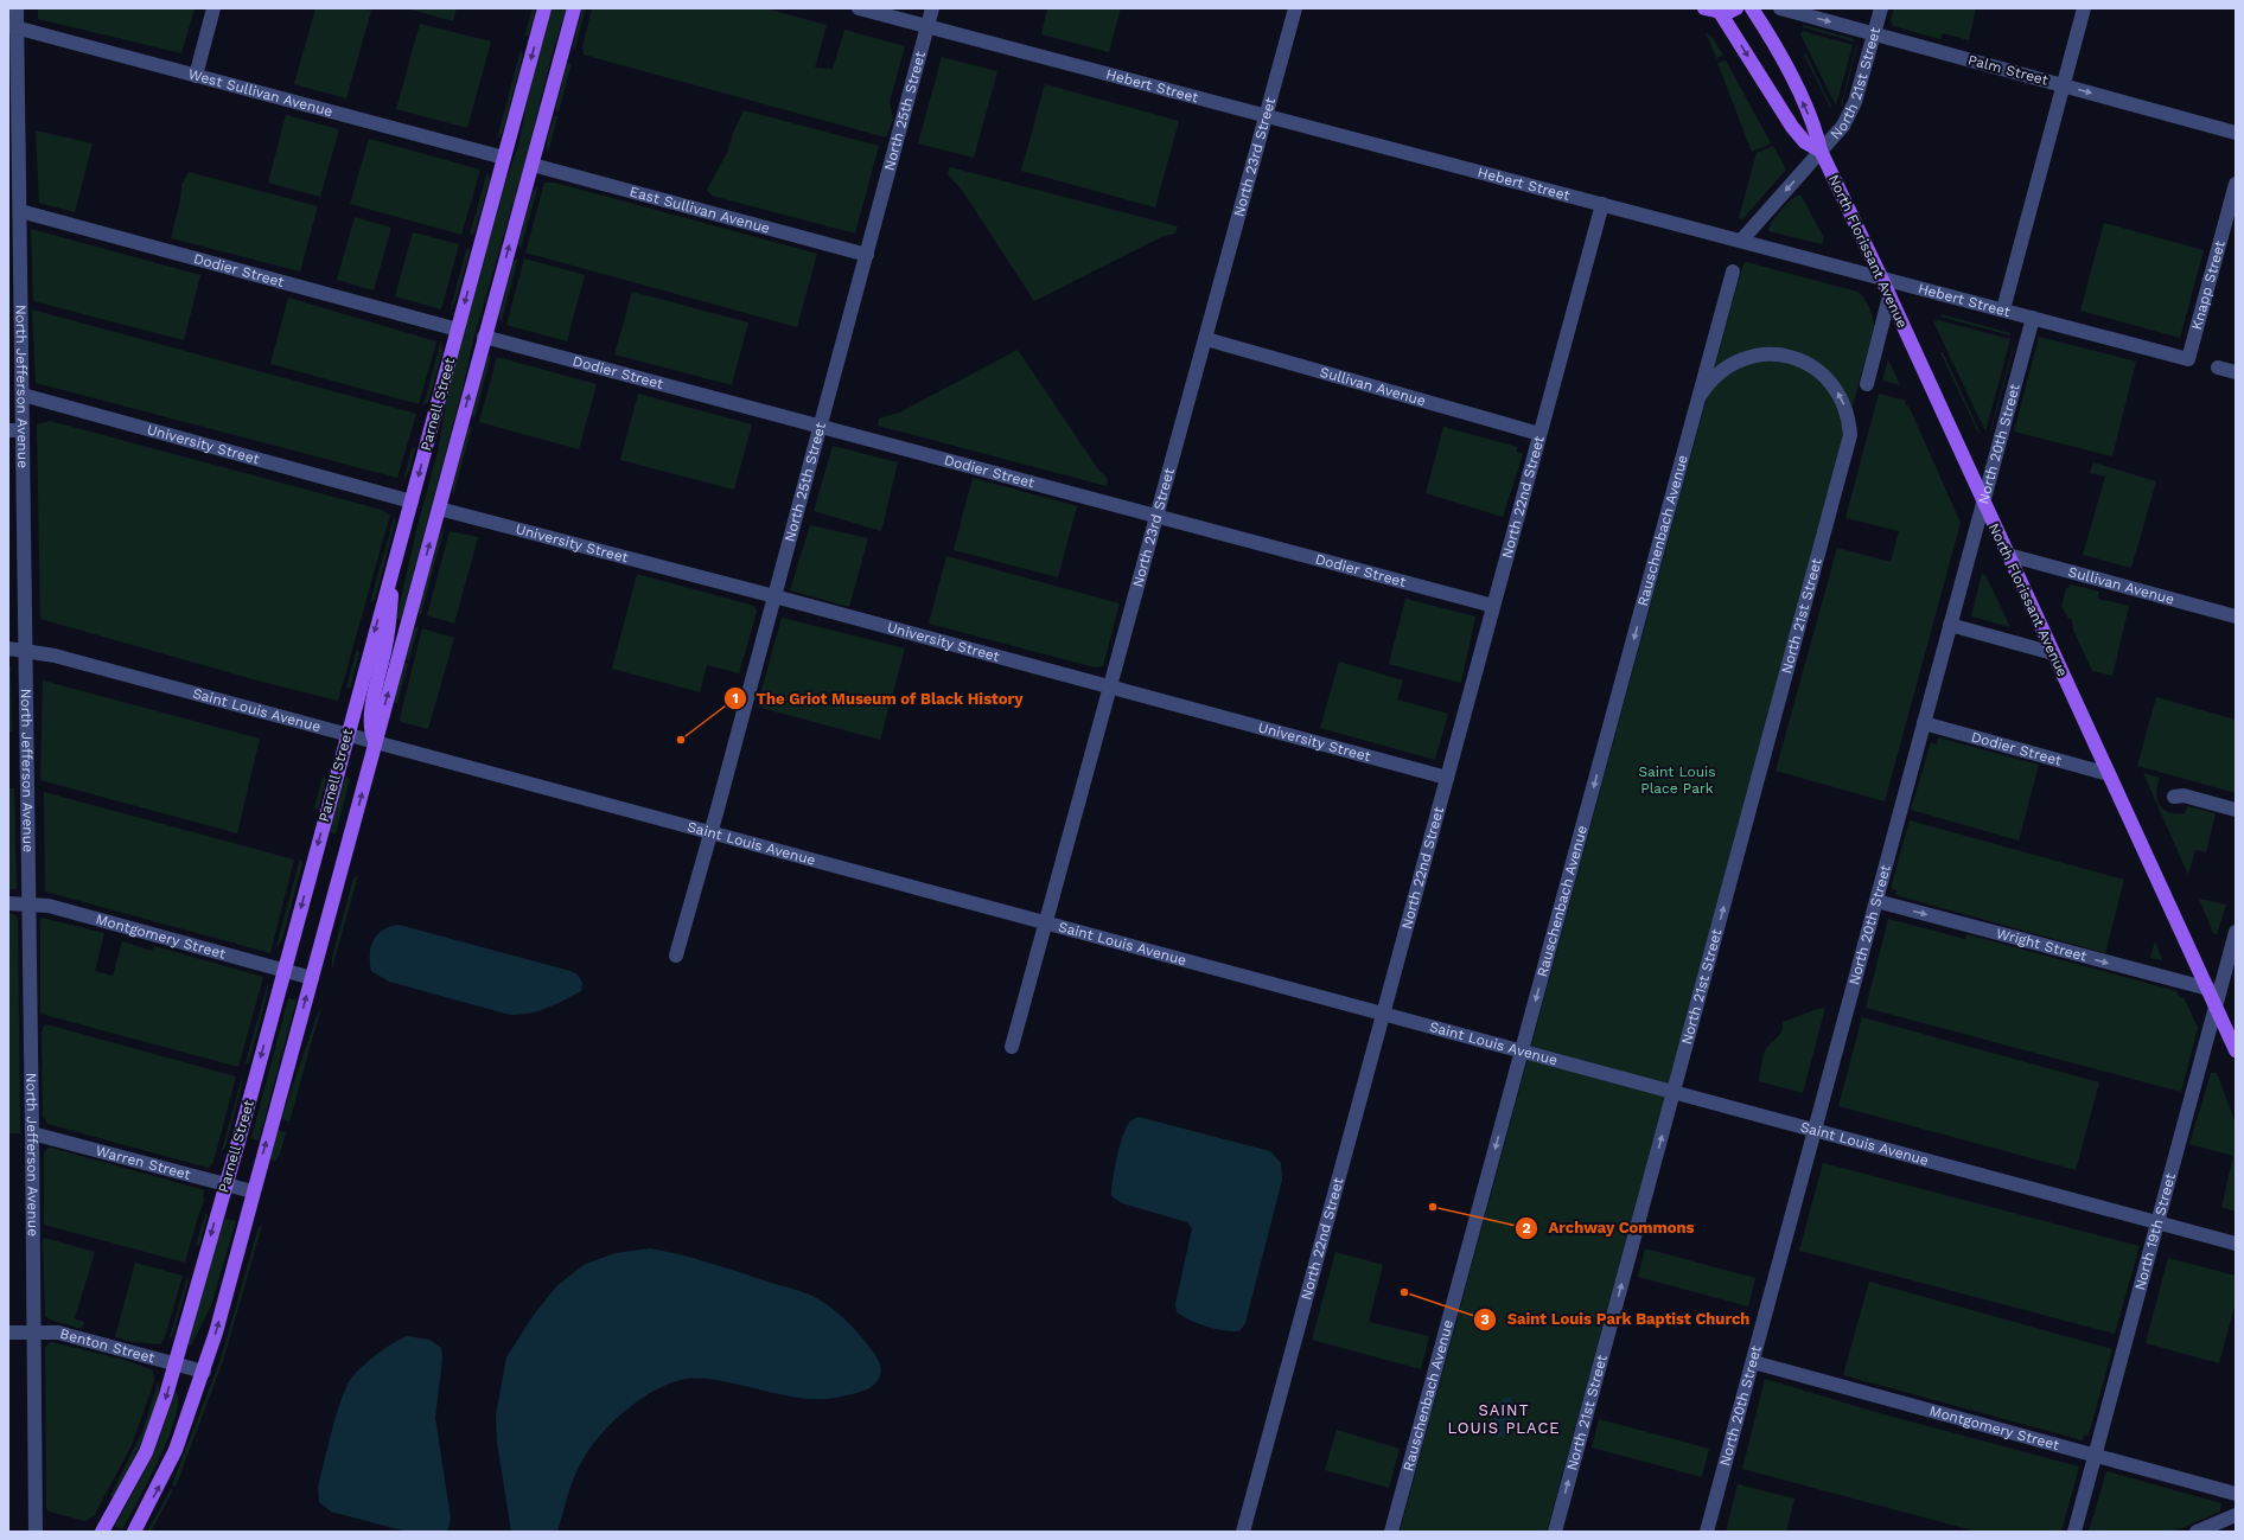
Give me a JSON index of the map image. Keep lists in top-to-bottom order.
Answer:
{
  "streets": {
    "main road": ["North Florissant Avenue", "Parnell Street"],
    "street": [
      "Palm Street",
      "North 21st Street",
      "Hebert Street",
      "West Sullivan Avenue",
      "North 25th Street",
      "North 23rd Street",
      "East Sullivan Avenue",
      "Dodier Street",
      "Knapp Street",
      "North Jefferson Avenue",
      "Sullivan Avenue",
      "North 20th Street",
      "University Street",
      "North 22nd Street",
      "Rauschenbach Avenue",
      "Saint Louis Avenue",
      "Montgomery Street",
      "Wright Street",
      "Warren Street",
      "North 19th Street",
      "Benton Street"
    ]
  },
  "crossings": [
    ["Palm Street", "North 21st Street"],
    ["North 21st Street", "North Florissant Avenue"],
    ["North 21st Street", "Rauschenbach Avenue"],
    ["North 21st Street", "Saint Louis Avenue"],
    ["Hebert Street", "North 25th Street"],
    ["Hebert Street", "North 23rd Street"],
    ["Hebert Street", "North Florissant Avenue"],
    ["Hebert Street", "Knapp Street"],
    ["Hebert Street", "North 20th Street"],
    ["Hebert Street", "North 22nd Street"],
    ["West Sullivan Avenue", "North Jefferson Avenue"],
    ["West Sullivan Avenue", "Parnell Street"],
    ["North 25th Street", "East Sullivan Avenue"],
    ["North 25th Street", "Dodier Street"],
    ["North 25th Street", "University Street"],
    ["North 25th Street", "Saint Louis Avenue"],
    ["North 23rd Street", "Dodier Street"],
    ["North 23rd Street", "Sullivan Avenue"],
    ["North 23rd Street", "University Street"],
    ["North 23rd Street", "Saint Louis Avenue"],
    ["East Sullivan Avenue", "Parnell Street"],
    ["North Florissant Avenue", "Dodier Street"],
    ["North Florissant Avenue", "Sullivan Avenue"],
    ["North Florissant Avenue", "North 20th Street"],
    ["North Florissant Avenue", "Wright Street"],
    ["North Florissant Avenue", "North 19th Street"],
    ["Dodier Street", "North Jefferson Avenue"],
    ["Dodier Street", "Parnell Street"],
    ["Dodier Street", "North 20th Street"],
    ["Dodier Street", "North 22nd Street"],
    ["North Jefferson Avenue", "University Street"],
    ["North Jefferson Avenue", "Saint Louis Avenue"],
    ["North Jefferson Avenue", "Montgomery Street"],
    ["North Jefferson Avenue", "Warren Street"],
    ["North Jefferson Avenue", "Benton Street"],
    ["Sullivan Avenue", "North 22nd Street"],
    ["Parnell Street", "University Street"],
    ["Parnell Street", "Saint Louis Avenue"],
    ["Parnell Street", "Montgomery Street"],
    ["Parnell Street", "Warren Street"],
    ["Parnell Street", "Benton Street"],
    ["North 20th Street", "Saint Louis Avenue"],
    ["North 20th Street", "Montgomery Street"],
    ["North 20th Street", "Wright Street"],
    ["University Street", "North 22nd Street"],
    ["North 22nd Street", "Saint Louis Avenue"],
    ["Rauschenbach Avenue", "Saint Louis Avenue"],
    ["Saint Louis Avenue", "North 19th Street"],
    ["Montgomery Street", "North 19th Street"]
  ],
  "one_way": [
    "Palm Street",
    "North 21st Street",
    "Rauschenbach Avenue",
    "Wright Street"
  ],
  "districts": ["SAINT LOUIS PLACE"],
  "parks": ["Saint Louis Place Park"],
  "places": ["The Griot Museum of Black History", "Archway Commons", "Saint Louis Park Baptist Church"]
}
